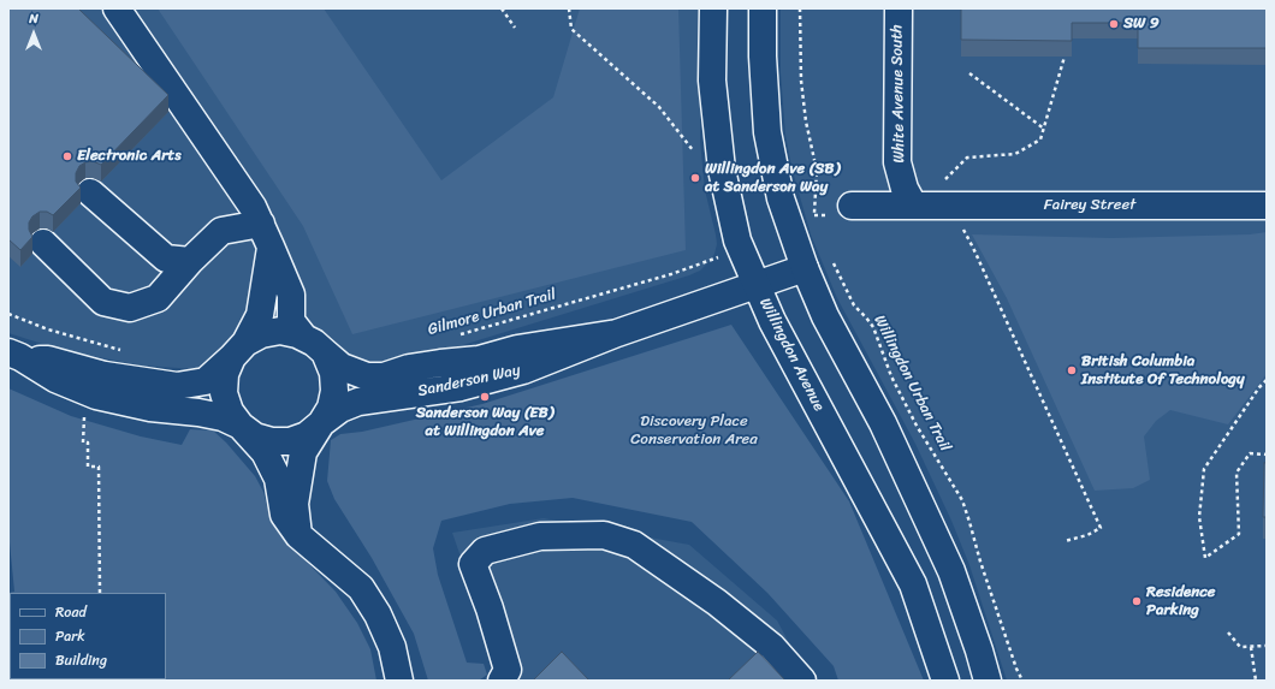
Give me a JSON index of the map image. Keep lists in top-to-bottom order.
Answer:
{
  "streets": {
    "street": [
      "White Avenue South",
      "Fairey Street",
      "Willingdon Avenue",
      "Sanderson Way"
    ],
    "path": ["Gilmore Urban Trail", "Willingdon Urban Trail"]
  },
  "crossings": [
    ["White Avenue South", "Fairey Street"],
    ["Willingdon Avenue", "Sanderson Way"]
  ],
  "parks": ["Discovery Place Conservation Area"],
  "places": [
    "SW 9",
    "Electronic Arts",
    "Willingdon Ave (SB) at Sanderson Way",
    "British Columbia Institute Of Technology",
    "Sanderson Way (EB) at Willingdon Ave",
    "Residence Parking"
  ],
  "legend": ["Road", "Park", "Building"],
  "north": "top"
}
